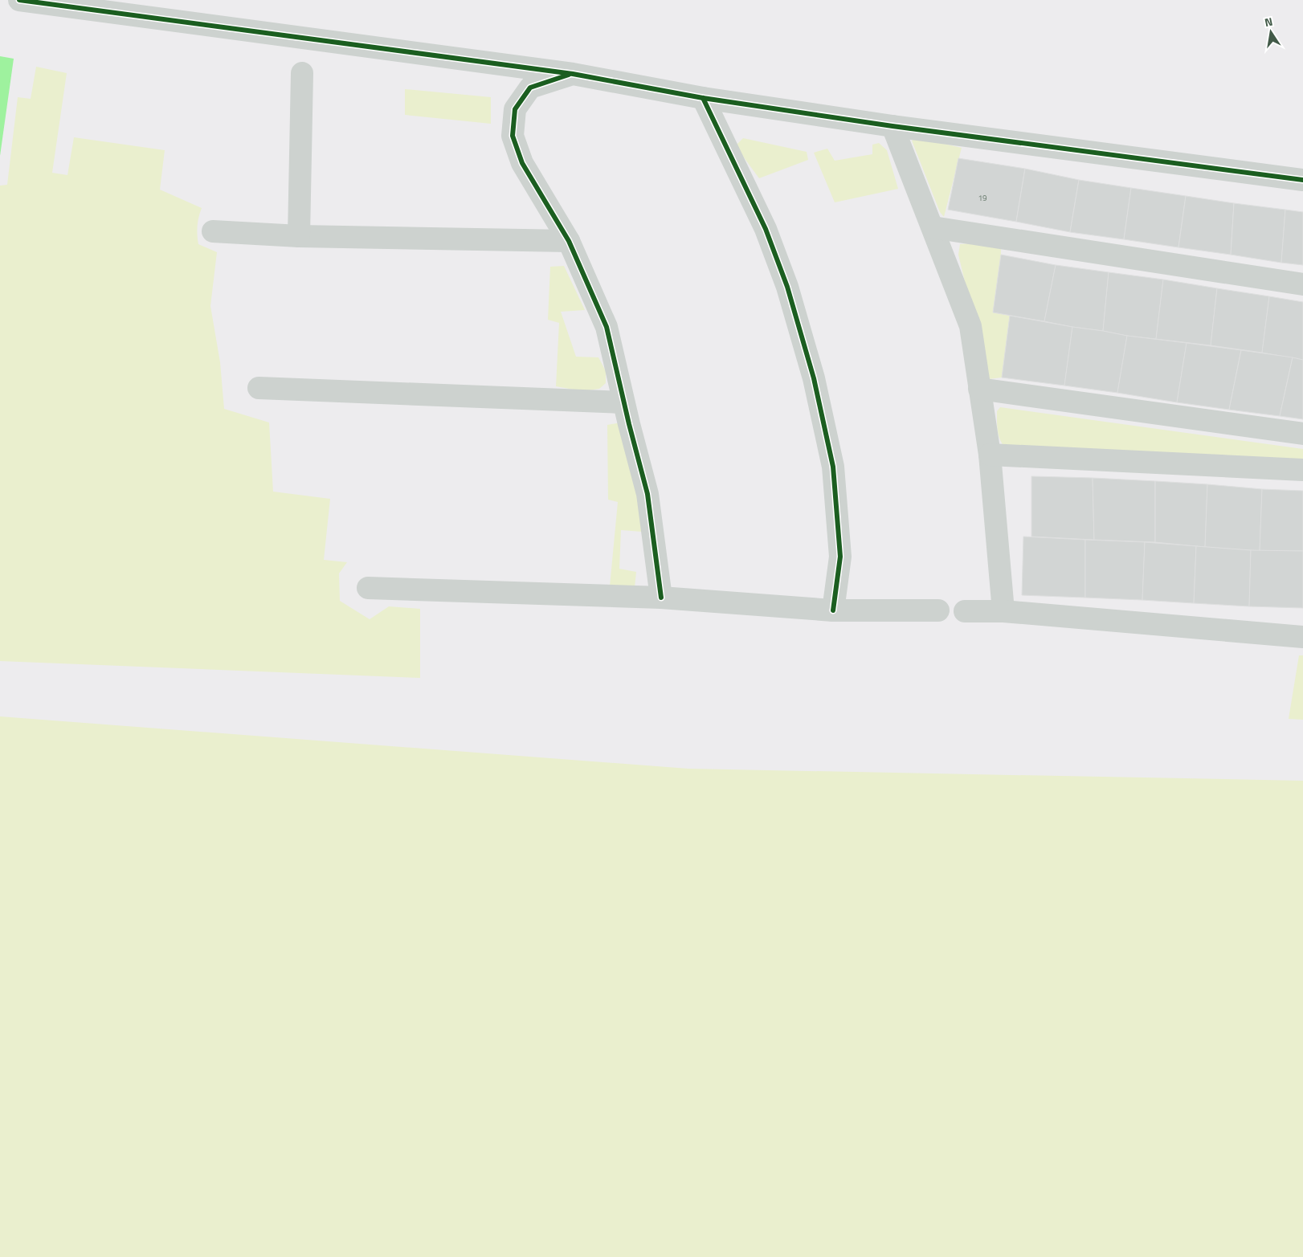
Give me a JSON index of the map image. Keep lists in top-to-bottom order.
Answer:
{
  "house_numbers": ["19"],
  "north": "top"
}
